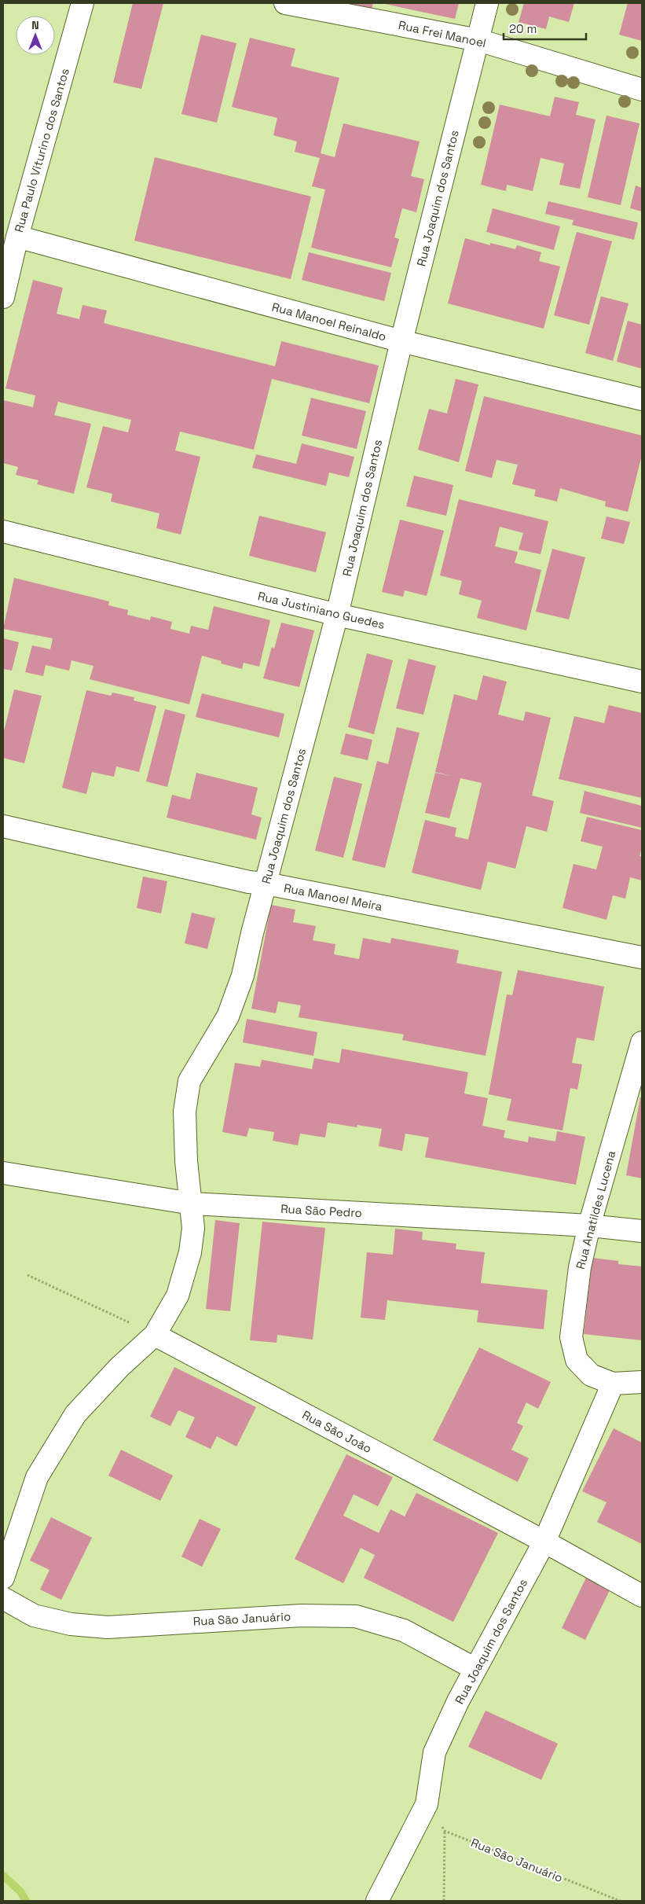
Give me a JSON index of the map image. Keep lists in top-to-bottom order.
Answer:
{
  "streets": {
    "street": [
      "Rua Frei Manoel",
      "Rua Paulo Viturino dos Santos",
      "Rua Joaquim dos Santos",
      "Rua Manoel Reinaldo",
      "Rua Justiniano Guedes",
      "Rua Manoel Meira",
      "Rua Anatildes Lucena",
      "Rua São Pedro",
      "Rua São João",
      "Rua São Januário"
    ]
  },
  "crossings": [
    ["Rua Frei Manoel", "Rua Joaquim dos Santos"],
    ["Rua Paulo Viturino dos Santos", "Rua Manoel Reinaldo"],
    ["Rua Joaquim dos Santos", "Rua Manoel Reinaldo"],
    ["Rua Joaquim dos Santos", "Rua Justiniano Guedes"],
    ["Rua Joaquim dos Santos", "Rua Manoel Meira"],
    ["Rua Joaquim dos Santos", "Rua Anatildes Lucena"],
    ["Rua Joaquim dos Santos", "Rua São Pedro"],
    ["Rua Joaquim dos Santos", "Rua São João"],
    ["Rua Joaquim dos Santos", "Rua São Januário"],
    ["Rua Anatildes Lucena", "Rua São Pedro"]
  ],
  "scale_bar": "20 m",
  "north": "top"
}
